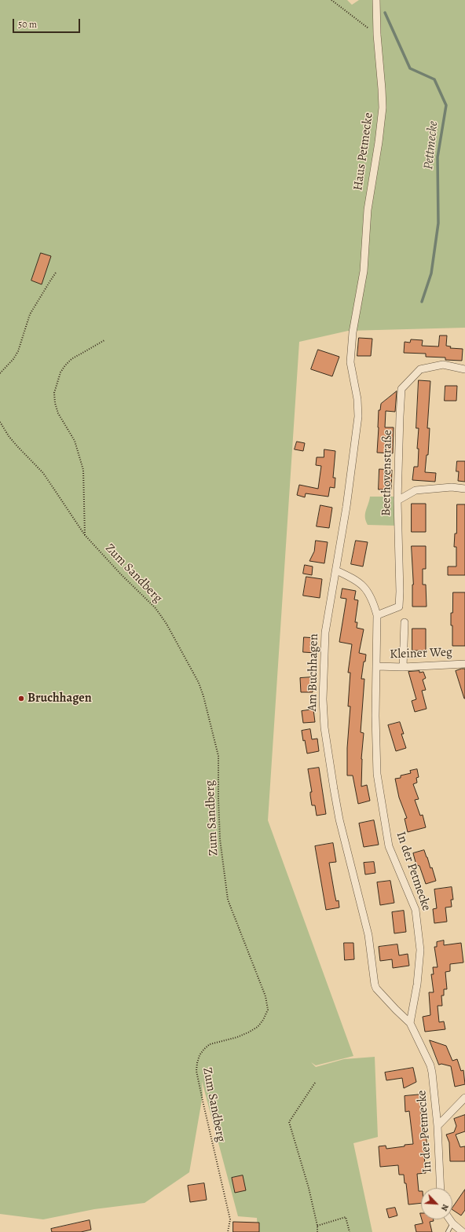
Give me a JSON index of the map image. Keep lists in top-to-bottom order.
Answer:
{
  "streets": {
    "street": [
      "Haus Petmecke",
      "Beethovenstraße",
      "Kleiner Weg",
      "Am Buchhagen",
      "In der Petmecke"
    ],
    "path": ["Zum Sandberg"]
  },
  "crossings": [
    ["Haus Petmecke", "Am Buchhagen"],
    ["Beethovenstraße", "In der Petmecke"],
    ["Kleiner Weg", "In der Petmecke"],
    ["Am Buchhagen", "In der Petmecke"]
  ],
  "water": ["Pettmecke"],
  "places": ["Bruchhagen"],
  "scale_bar": "50 m",
  "north": "bottom right"
}
